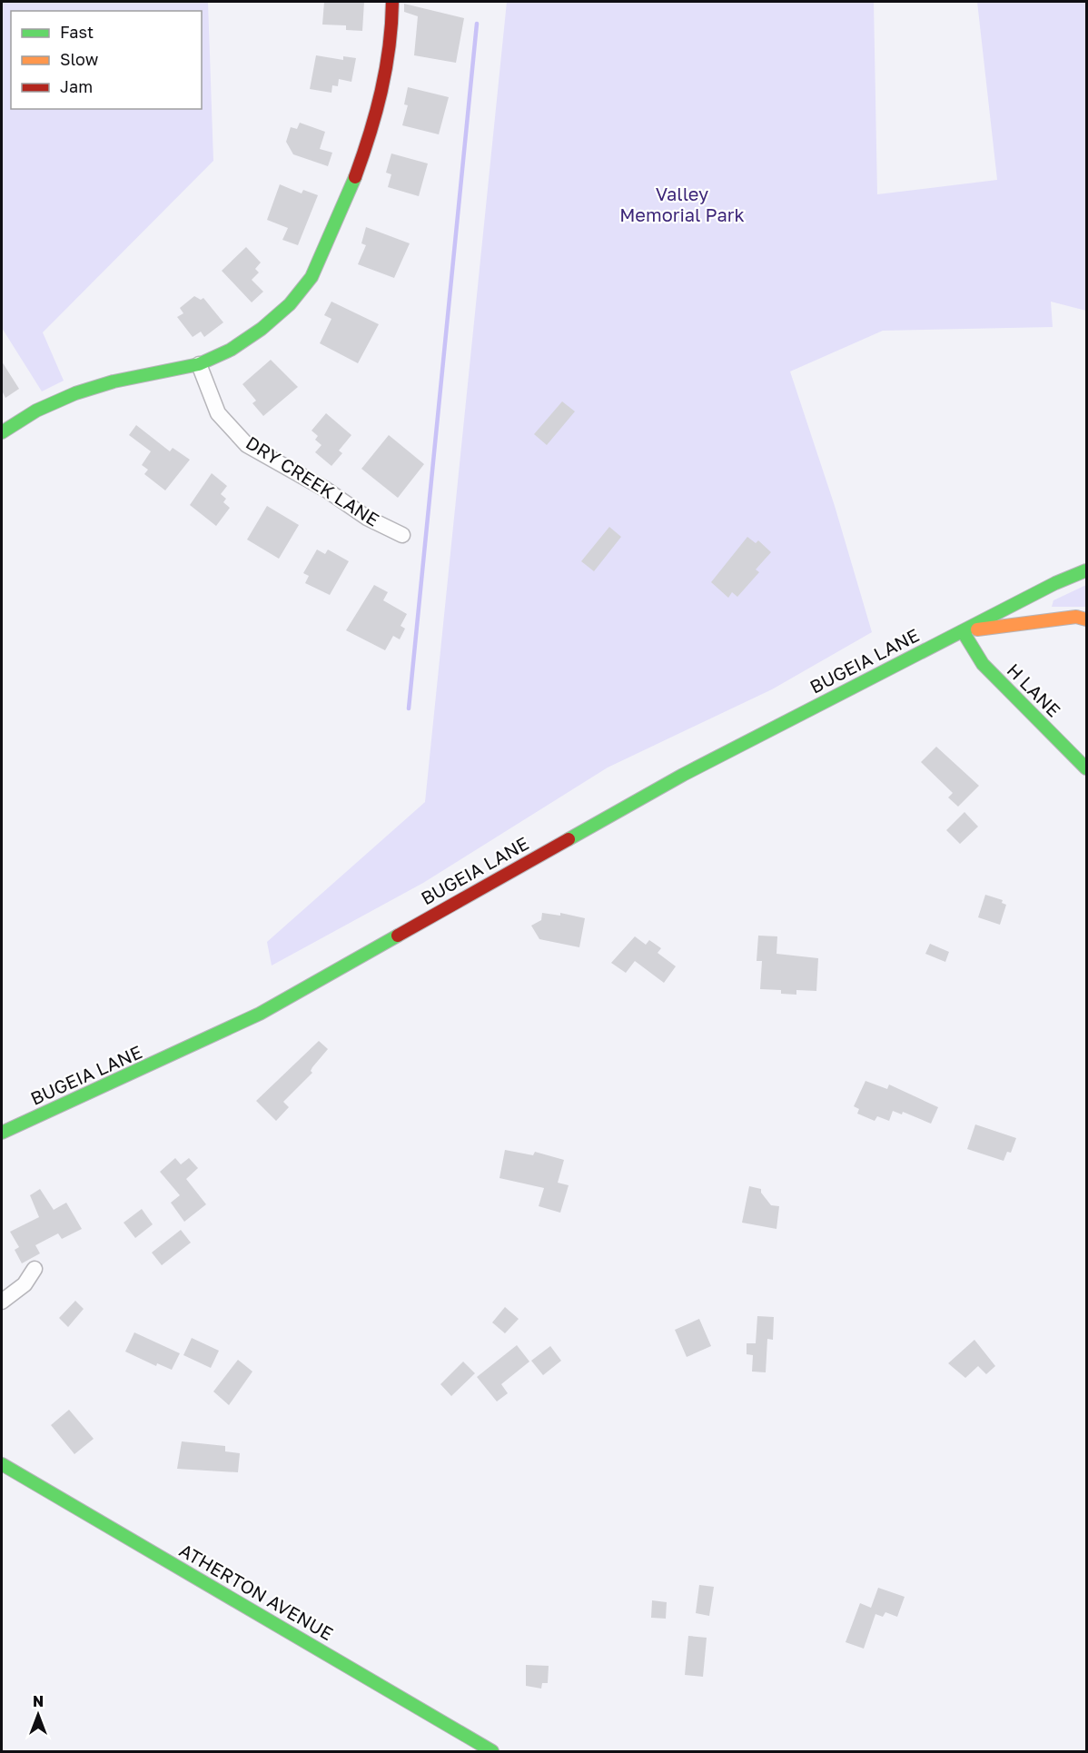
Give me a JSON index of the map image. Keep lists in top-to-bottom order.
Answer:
{
  "streets": {
    "street": [
      "DRY CREEK LANE",
      "BUGEIA LANE",
      "H LANE",
      "ATHERTON AVENUE"
    ]
  },
  "crossings": [
    ["BUGEIA LANE", "H LANE"]
  ],
  "parks": ["Valley Memorial Park"],
  "legend": ["Fast", "Slow", "Jam"],
  "north": "top"
}
